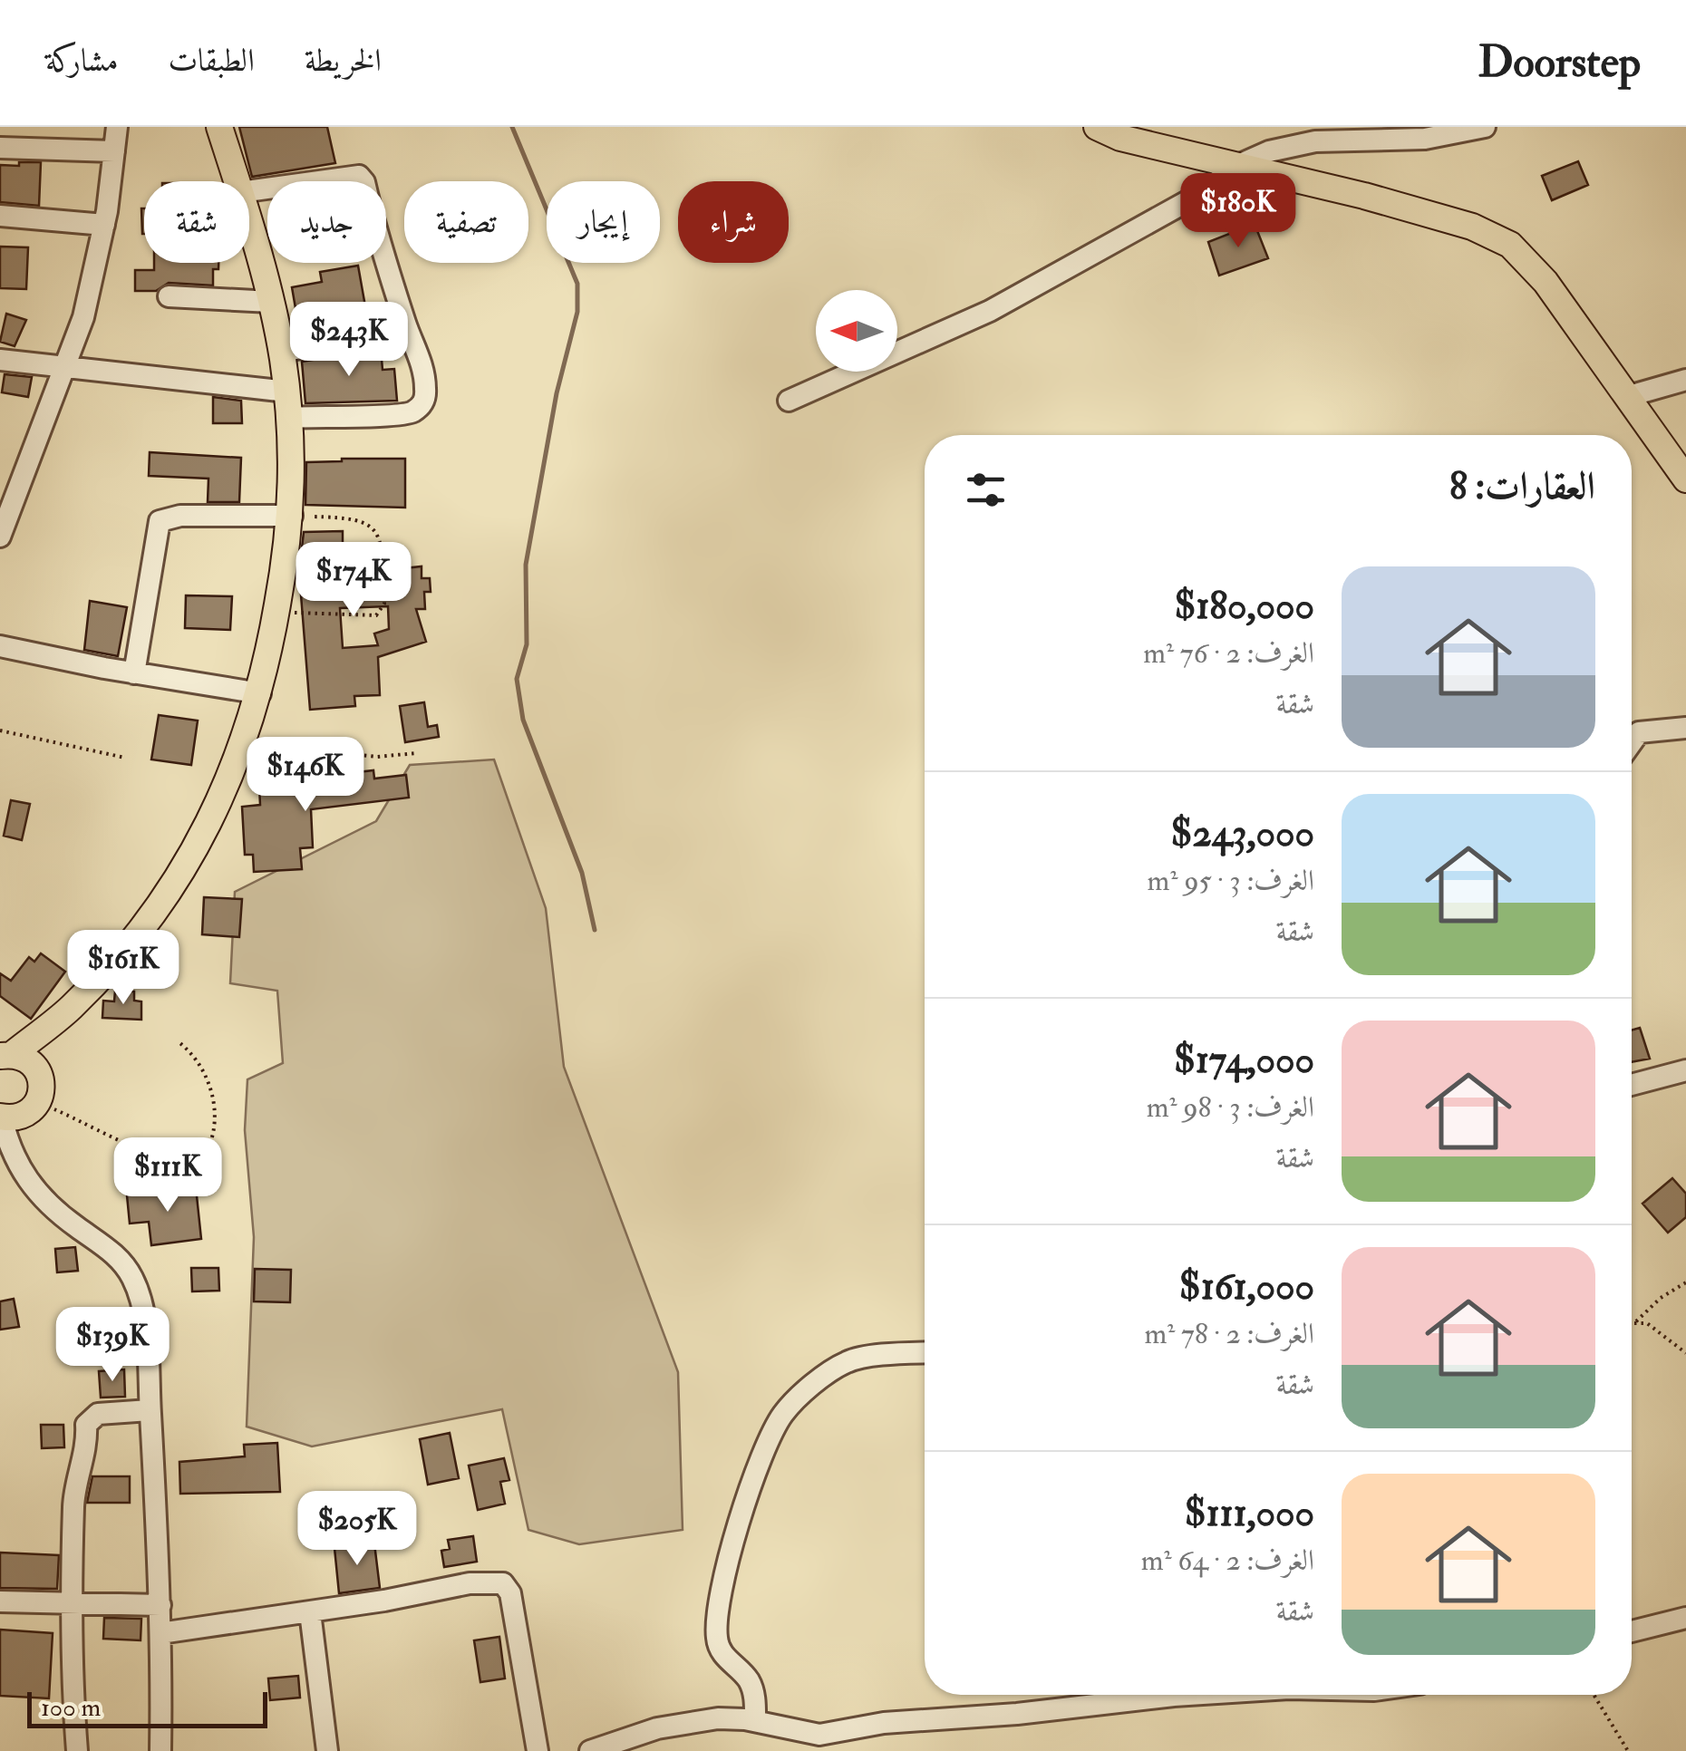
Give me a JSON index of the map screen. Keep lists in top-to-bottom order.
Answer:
{
  "scale_bar": "100 m",
  "north": "left",
  "page": {
    "header": "Doorstep",
    "nav": ["الخريطة", "الطبقات", "مشاركة"],
    "price": [
      "$180K",
      "$243K",
      "$174K",
      "$146K",
      "$161K",
      "$111K",
      "$139K",
      "$205K"
    ],
    "chip": [
      "شراء",
      "إيجار",
      "تصفية",
      "جديد",
      "شقة"
    ],
    "heading": "العقارات: 8",
    "list": [
      {
        "name": "$180,000",
        "note": "الغرف: 2 · 76 m² · شقة"
      },
      {
        "name": "$243,000",
        "note": "الغرف: 3 · 95 m² · شقة"
      },
      {
        "name": "$174,000",
        "note": "الغرف: 3 · 98 m² · شقة"
      },
      {
        "name": "$161,000",
        "note": "الغرف: 2 · 78 m² · شقة"
      },
      {
        "name": "$111,000",
        "note": "الغرف: 2 · 64 m² · شقة"
      }
    ],
    "scale": "100 m"
  }
}
